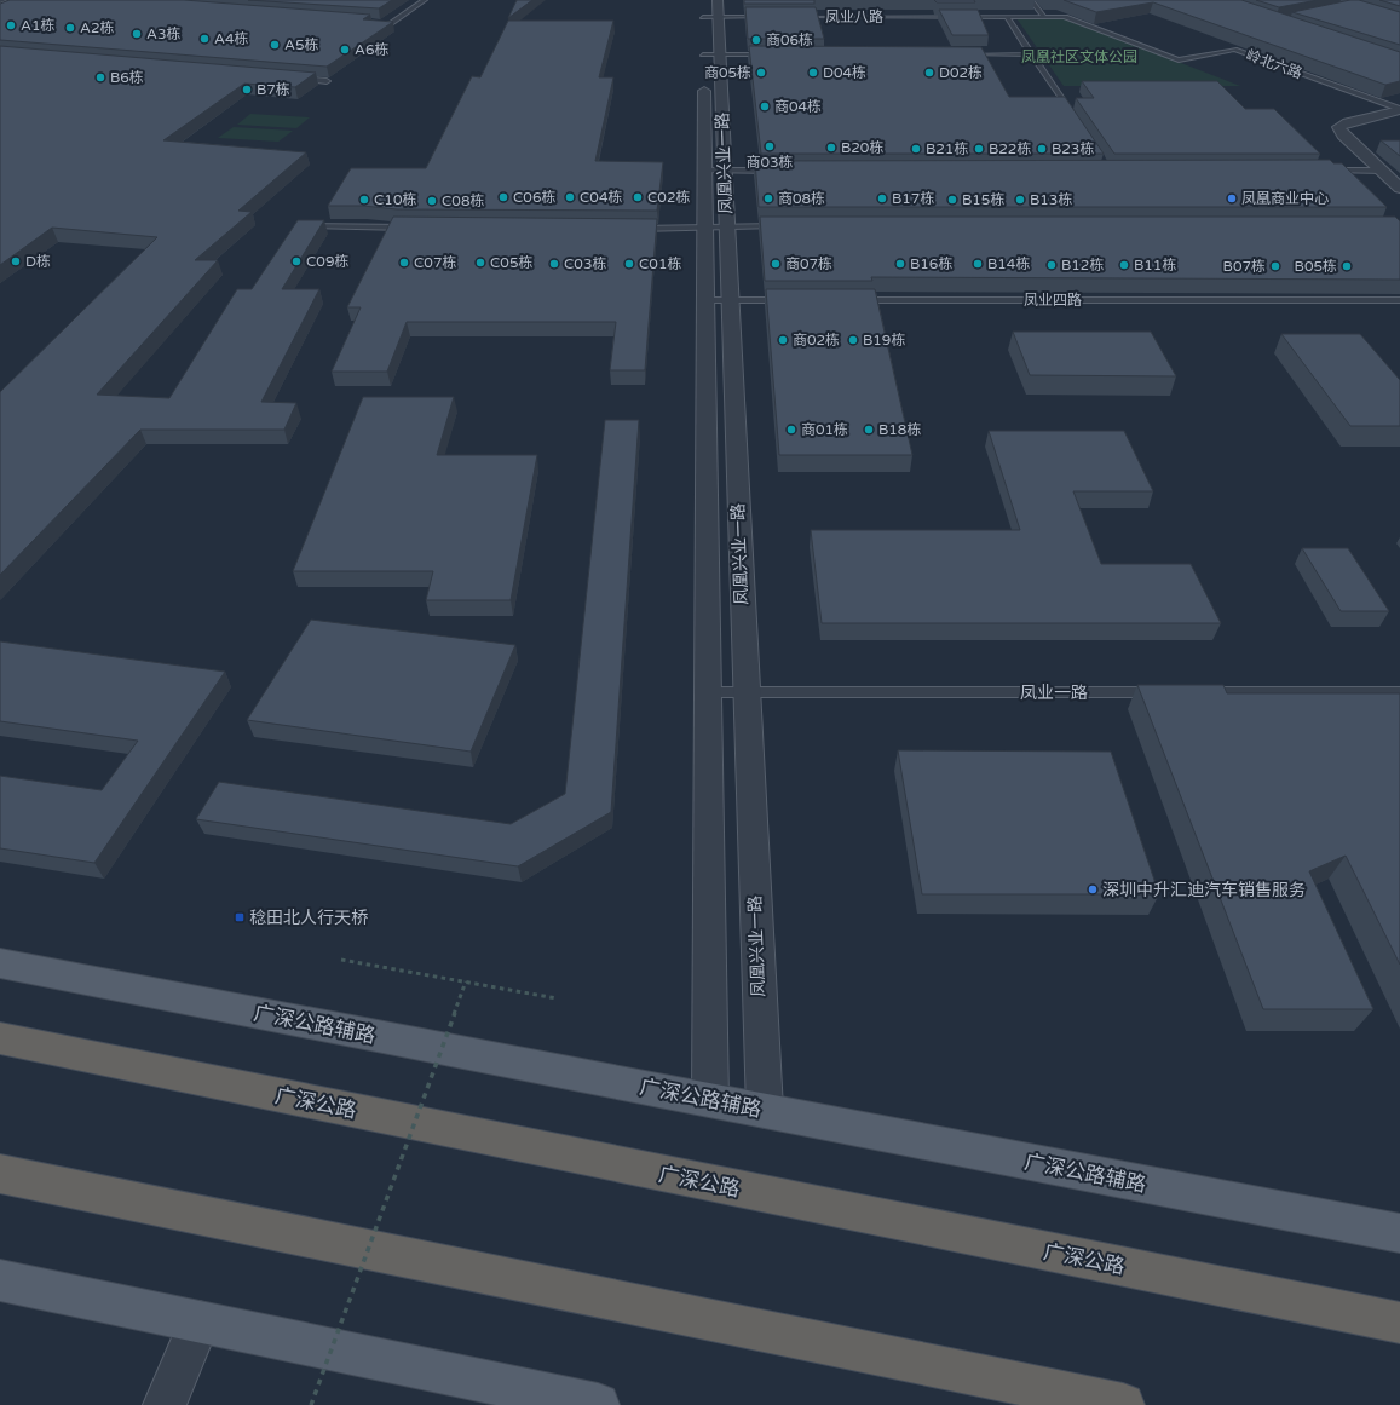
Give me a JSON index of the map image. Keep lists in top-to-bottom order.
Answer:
{
  "streets": {
    "highway": ["广深公路"],
    "main road": ["广深公路辅路"],
    "street": ["凤凰兴业一路"],
    "lane": [
      "凤业八路",
      "岭北六路",
      "凤业四路",
      "凤业一路"
    ]
  },
  "crossings": [
    ["凤业八路", "岭北六路"],
    ["凤凰兴业一路", "凤业一路"],
    ["凤凰兴业一路", "广深公路辅路"]
  ],
  "parks": ["凤凰社区文体公园"],
  "places": {
    "other": [
      "A1栋",
      "A2栋",
      "A3栋",
      "A4栋",
      "商06栋",
      "A5栋",
      "A6栋",
      "商05栋",
      "D04栋",
      "D02栋",
      "B6栋",
      "B7栋",
      "商04栋",
      "商03栋",
      "B20栋",
      "B21栋",
      "B22栋",
      "B23栋",
      "C06栋",
      "C04栋",
      "C02栋",
      "商08栋",
      "B17栋",
      "凤凰商业中心",
      "C10栋",
      "B15栋",
      "B13栋",
      "C08栋",
      "D栋",
      "C09栋",
      "C07栋",
      "C05栋",
      "C03栋",
      "C01栋",
      "商07栋",
      "B16栋",
      "B14栋",
      "B12栋",
      "B11栋",
      "B07栋",
      "B05栋",
      "商02栋",
      "B19栋",
      "商01栋",
      "B18栋",
      "深圳中升汇迪汽车销售服务"
    ],
    "transit": ["稔田北人行天桥"]
  }
}
